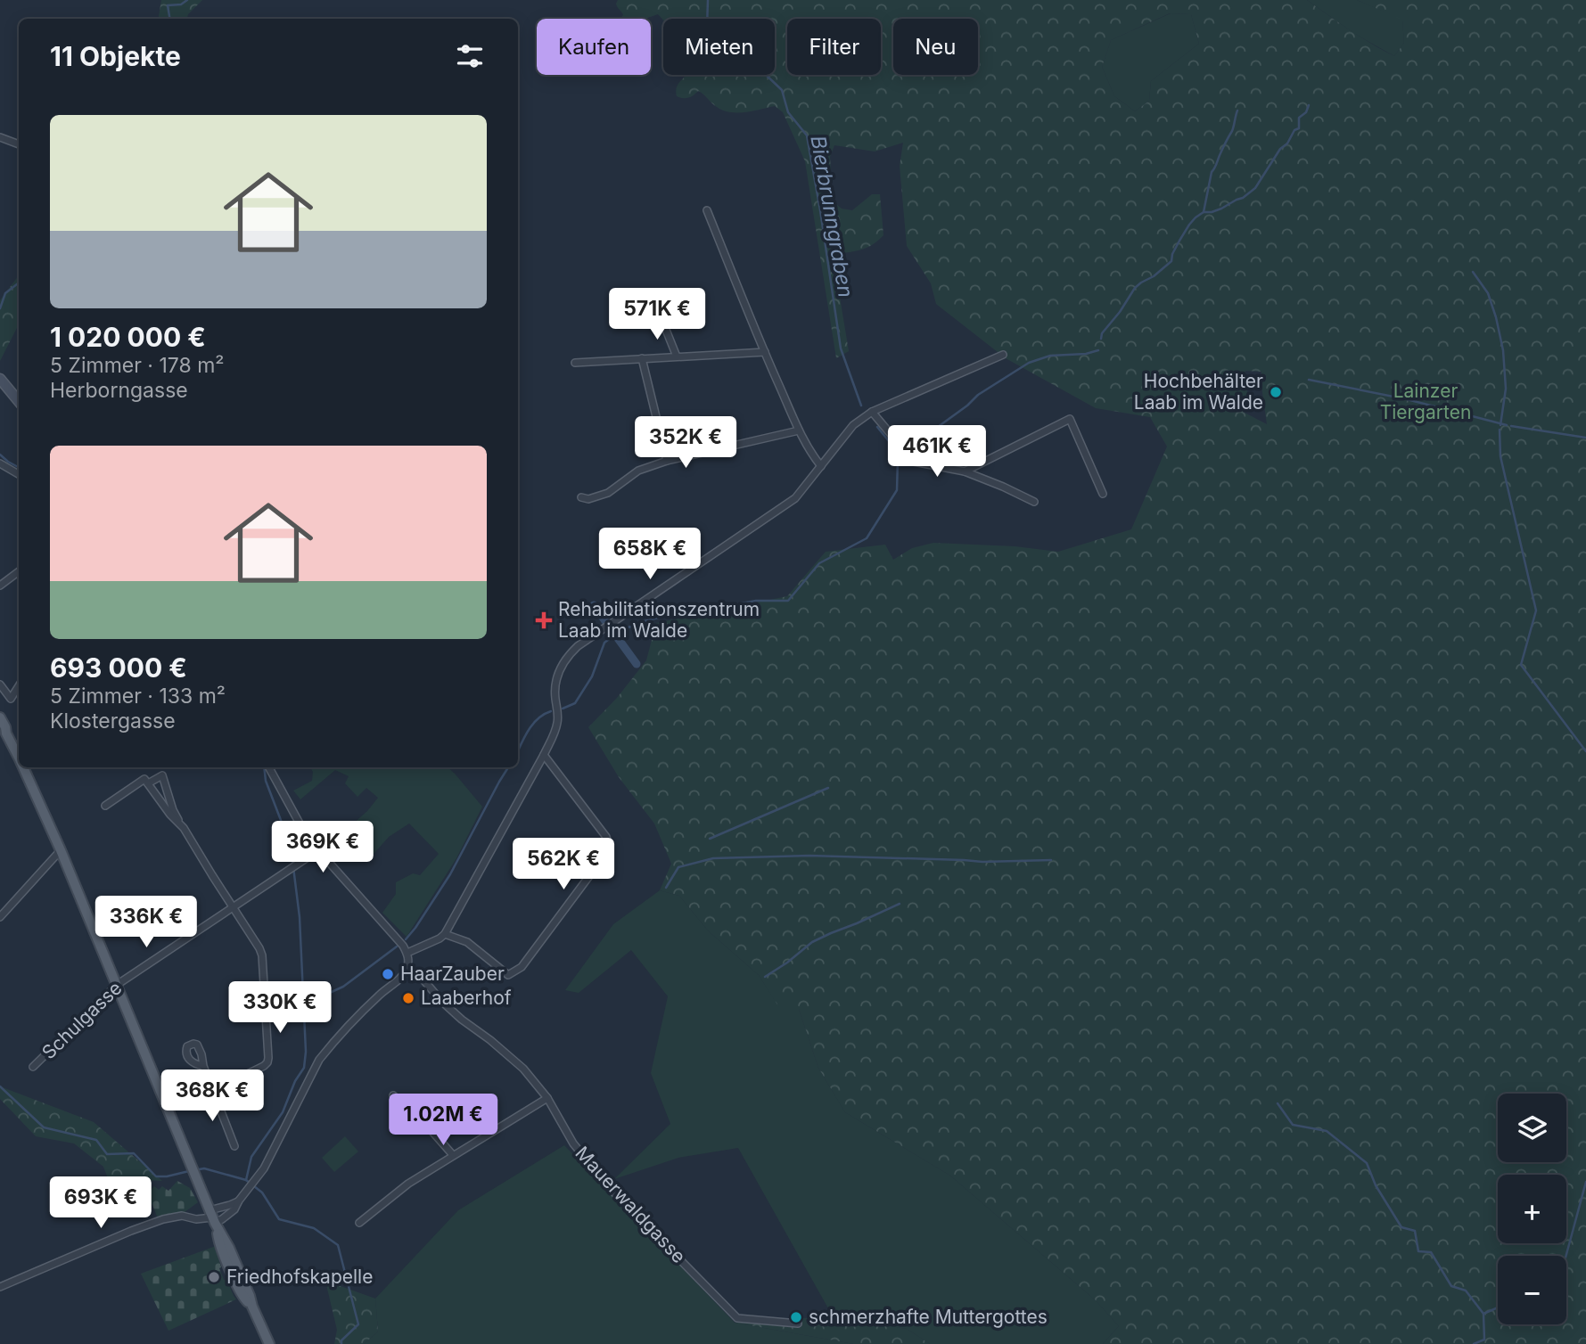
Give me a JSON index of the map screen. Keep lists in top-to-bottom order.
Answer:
{
  "streets": {
    "street": ["Schulgasse", "Mauerwaldgasse"]
  },
  "water": ["Bierbrunngraben"],
  "parks": ["Lainzer Tiergarten"],
  "places": {
    "other": [
      "Hochbehälter Laab im Walde",
      "HaarZauber",
      "Laaberhof",
      "Friedhofskapelle",
      "schmerzhafte Muttergottes"
    ],
    "health": ["Rehabilitationszentrum Laab im Walde"]
  },
  "page": {
    "chip": [
      "Kaufen",
      "Mieten",
      "Filter",
      "Neu"
    ],
    "heading": "11 Objekte",
    "list": [
      {
        "name": "1 020 000 €",
        "note": "5 Zimmer · 178 m² · Herborngasse"
      },
      {
        "name": "693 000 €",
        "note": "5 Zimmer · 133 m² · Klostergasse"
      }
    ],
    "price": [
      "571K €",
      "352K €",
      "461K €",
      "658K €",
      "369K €",
      "562K €",
      "336K €",
      "330K €",
      "368K €",
      "1.02M €",
      "693K €"
    ],
    "map_buttons": ["+", "−"]
  }
}
